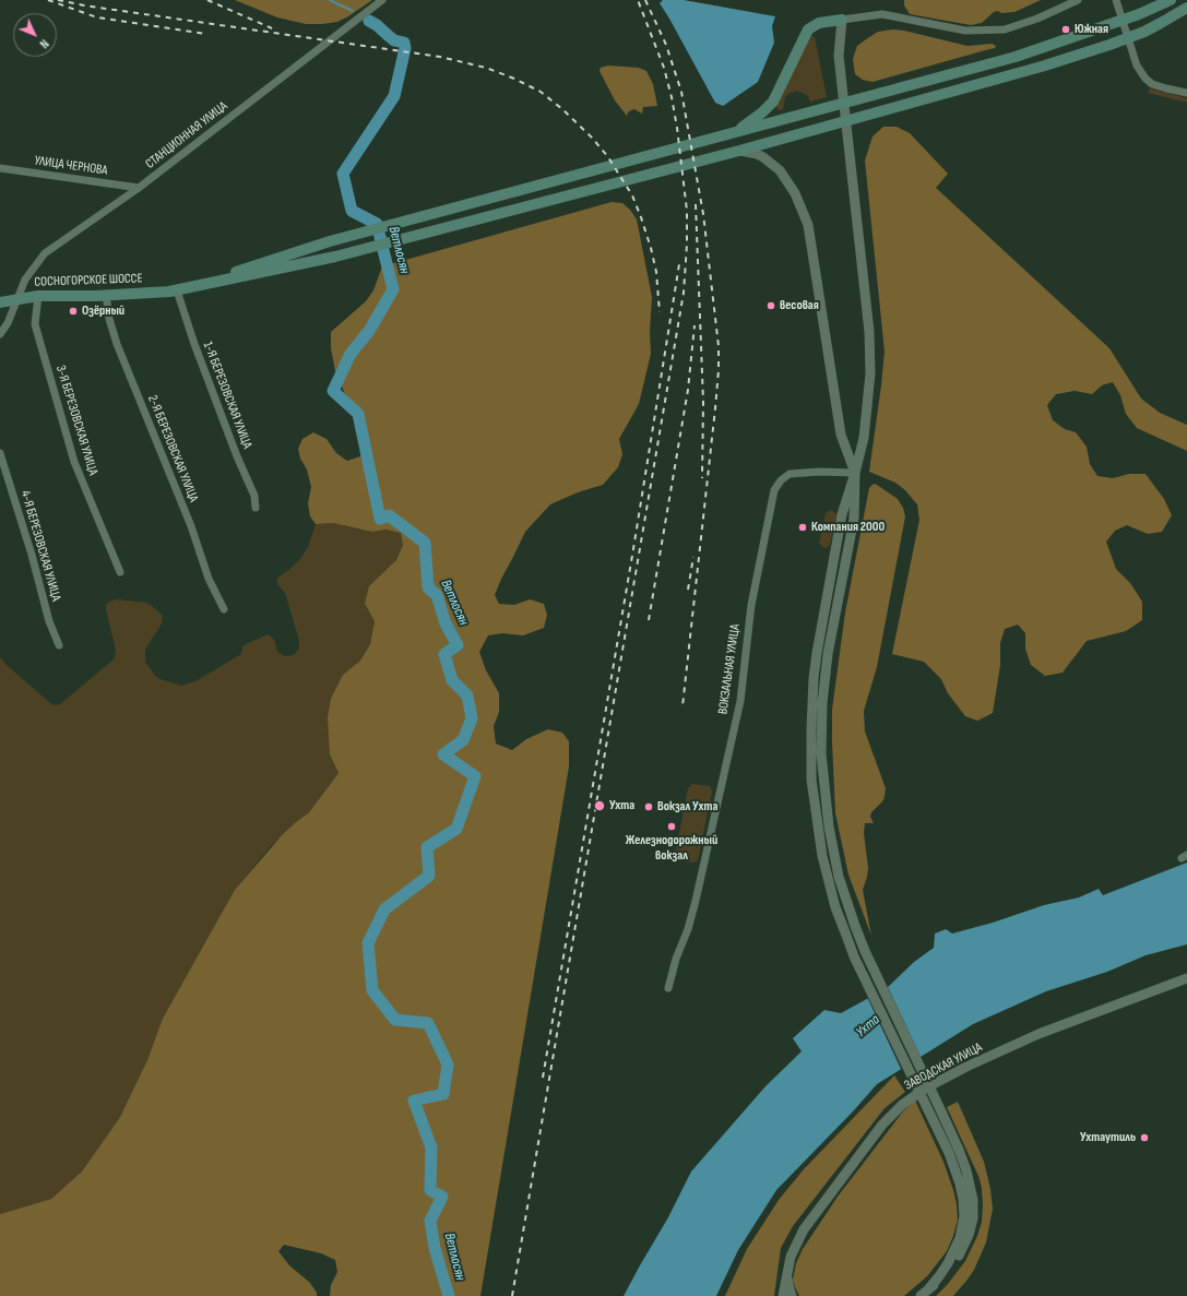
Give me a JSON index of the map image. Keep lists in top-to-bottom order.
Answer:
{
  "streets": {
    "main road": ["СОСНОГОРСКОЕ ШОССЕ"],
    "street": [
      "СТАНЦИОННАЯ УЛИЦА",
      "УЛИЦА ЧЕРНОВА",
      "1-Я БЕРЕЗОВСКАЯ УЛИЦА",
      "3-Я БЕРЕЗОВСКАЯ УЛИЦА",
      "2-Я БЕРЕЗОВСКАЯ УЛИЦА",
      "4-Я БЕРЕЗОВСКАЯ УЛИЦА",
      "ВОКЗАЛЬНАЯ УЛИЦА",
      "ЗАВОДСКАЯ УЛИЦА"
    ]
  },
  "crossings": [
    ["СТАНЦИОННАЯ УЛИЦА", "УЛИЦА ЧЕРНОВА"],
    ["СТАНЦИОННАЯ УЛИЦА", "СОСНОГОРСКОЕ ШОССЕ"],
    ["СОСНОГОРСКОЕ ШОССЕ", "1-Я БЕРЕЗОВСКАЯ УЛИЦА"],
    ["СОСНОГОРСКОЕ ШОССЕ", "3-Я БЕРЕЗОВСКАЯ УЛИЦА"],
    ["СОСНОГОРСКОЕ ШОССЕ", "2-Я БЕРЕЗОВСКАЯ УЛИЦА"]
  ],
  "water": ["Ветлосян", "Ухта"],
  "places": [
    "Южная",
    "весовая",
    "Озёрный",
    "Компания 2000",
    "Ухта",
    "Вокзал Ухта",
    "Железнодорожный вокзал",
    "Ухтаутиль"
  ],
  "north": "bottom right"
}
